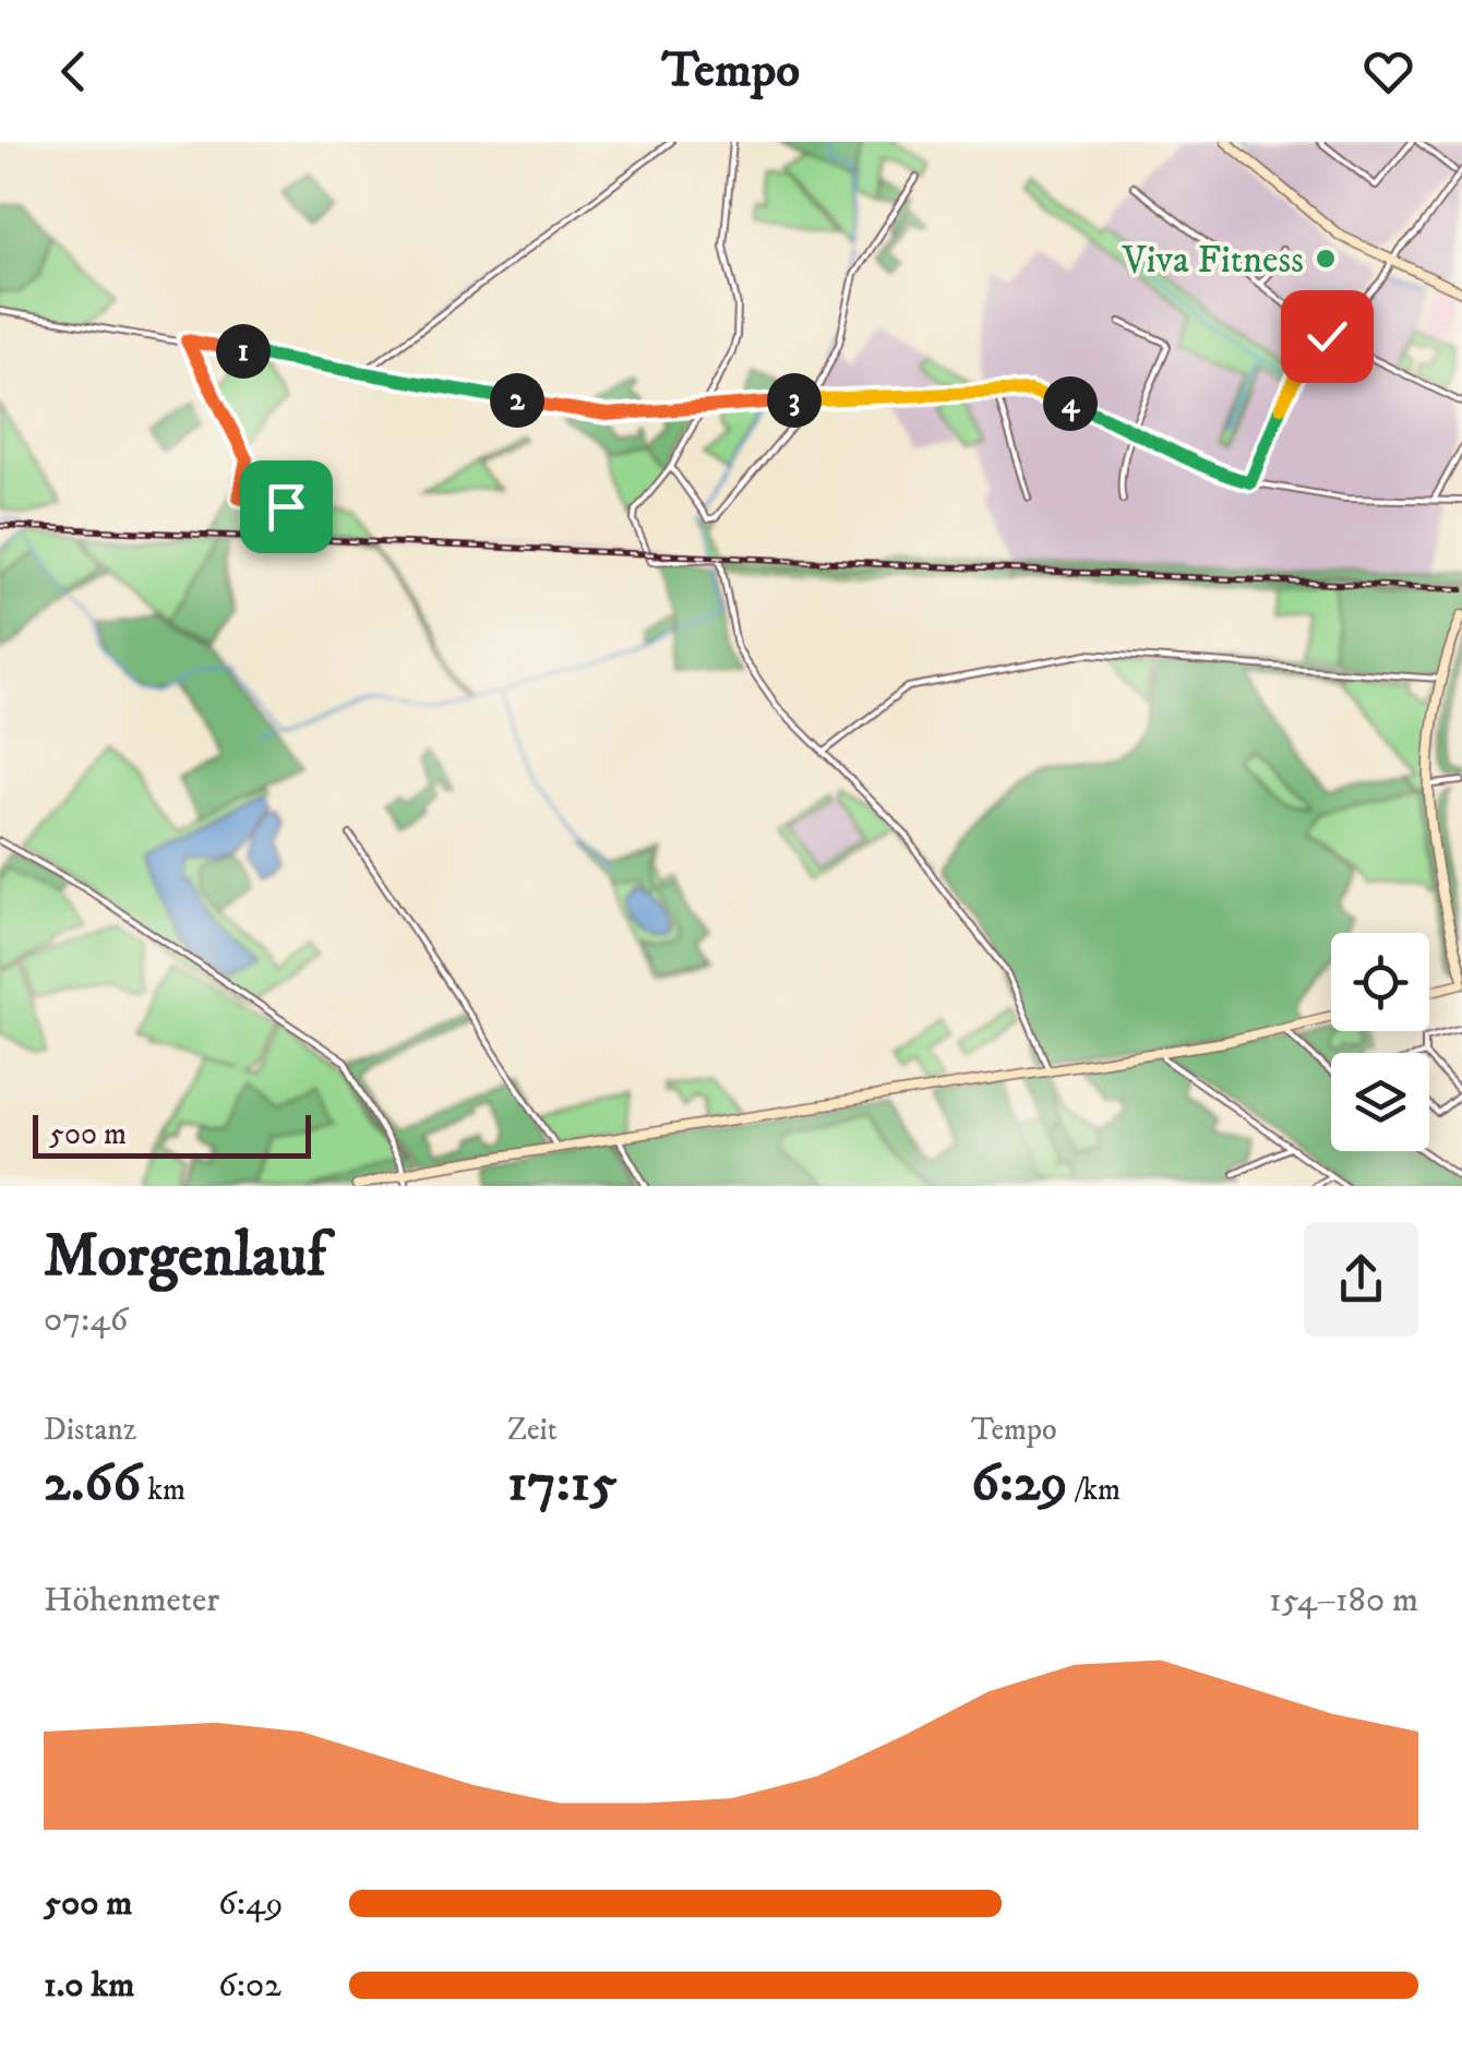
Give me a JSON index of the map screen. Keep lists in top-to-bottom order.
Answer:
{
  "places": ["Viva Fitness"],
  "scale_bar": "500 m",
  "page": {
    "header": "Tempo",
    "pins": [
      "1",
      "2",
      "3",
      "4"
    ],
    "scale": "500 m",
    "heading": ["Morgenlauf", "07:46"],
    "stats": [
      ["Distanz", "2.66 km"],
      ["Zeit", "17:15"],
      ["Tempo", "6:29 /km"]
    ],
    "chart": ["Höhenmeter", "154–180 m"],
    "list": [
      {
        "name": "500 m",
        "note": "6:49"
      },
      {
        "name": "1.0 km",
        "note": "6:02"
      }
    ]
  }
}
